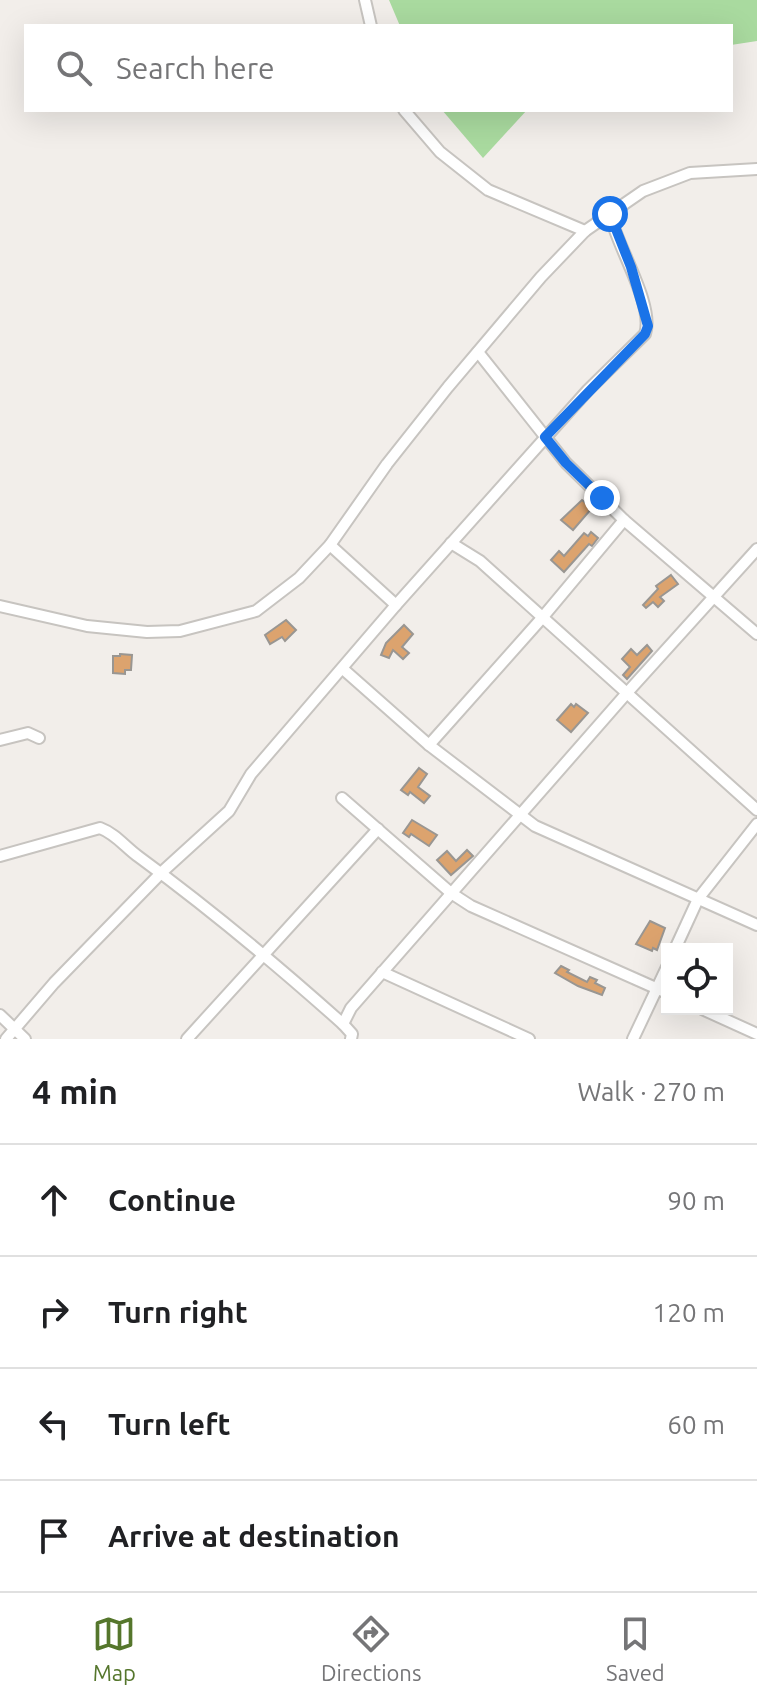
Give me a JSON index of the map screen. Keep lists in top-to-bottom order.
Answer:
{
  "page": {
    "search": "Search here",
    "heading": ["4 min", "Walk · 270 m"],
    "list": [
      ["Continue", "90 m"],
      ["Turn right", "120 m"],
      ["Turn left", "60 m"],
      "Arrive at destination"
    ],
    "nav": ["Map", "Directions", "Saved"]
  }
}
